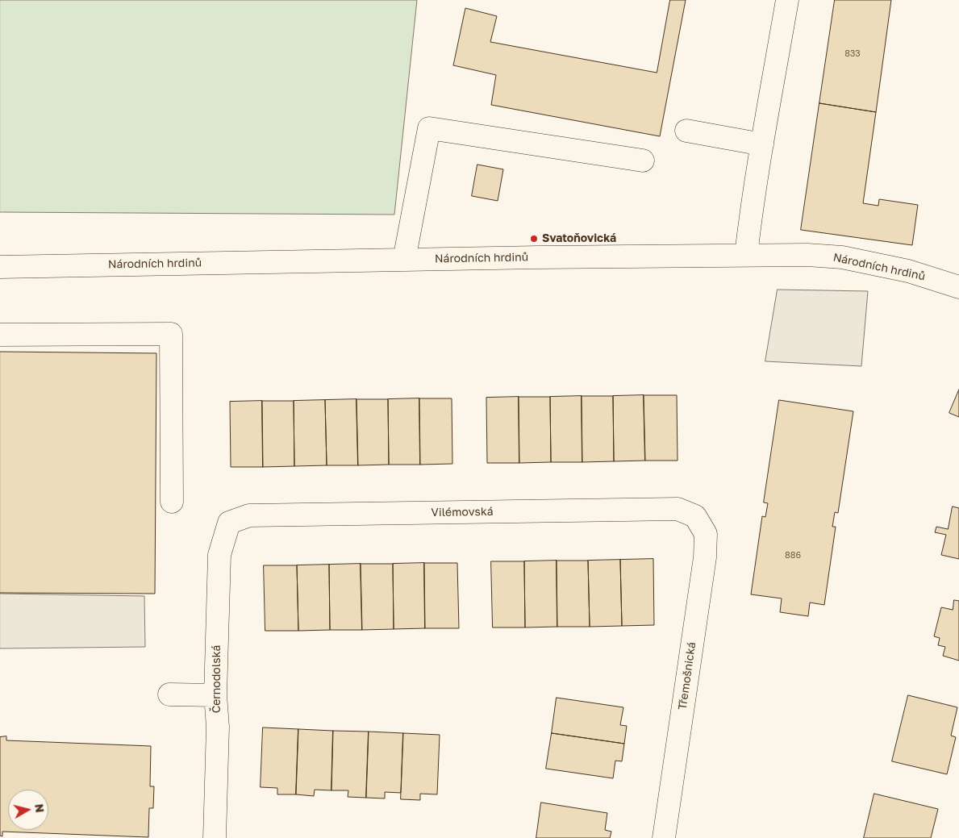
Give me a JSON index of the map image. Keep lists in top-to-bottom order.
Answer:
{
  "streets": {
    "street": [
      "Národních hrdinů",
      "Vilémovská",
      "Třemošnická",
      "Černodolská"
    ]
  },
  "crossings": [
    ["Vilémovská", "Třemošnická"],
    ["Vilémovská", "Černodolská"]
  ],
  "places": ["Svatoňovická"],
  "house_numbers": ["833", "886"],
  "north": "right"
}
